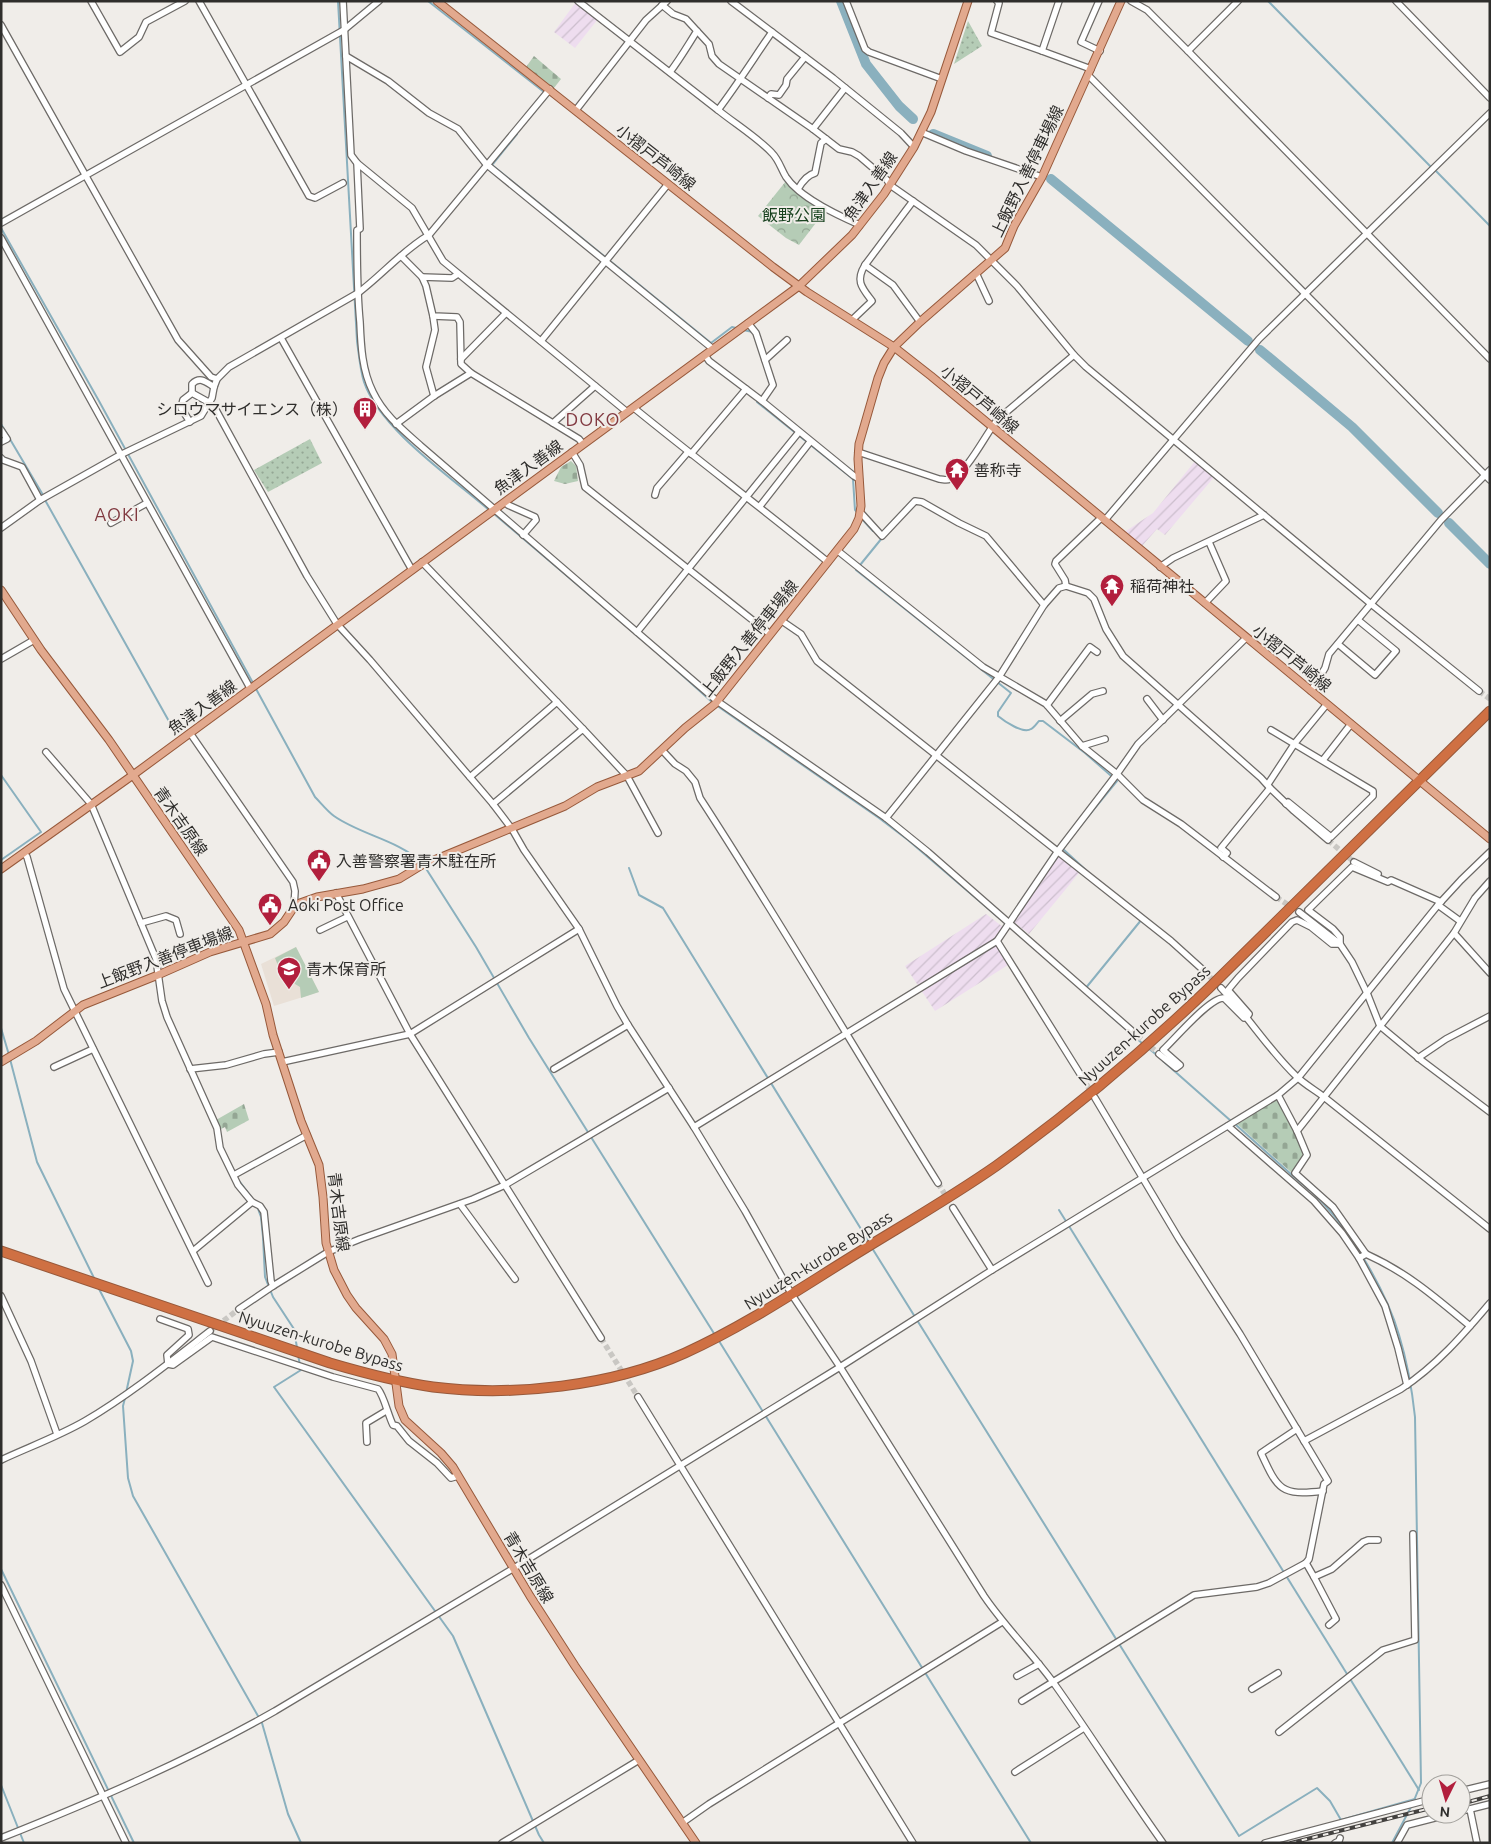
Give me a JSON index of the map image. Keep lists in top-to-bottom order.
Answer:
{
  "streets": {
    "highway": ["Nyuuzen-kurobe Bypass"],
    "main road": [
      "小摺戸芦崎線",
      "上飯野入善停車場線",
      "魚津入善線",
      "青木吉原線"
    ]
  },
  "crossings": [
    ["小摺戸芦崎線", "上飯野入善停車場線"],
    ["小摺戸芦崎線", "魚津入善線"],
    ["小摺戸芦崎線", "Nyuuzen-kurobe Bypass"],
    ["上飯野入善停車場線", "青木吉原線"],
    ["魚津入善線", "青木吉原線"],
    ["青木吉原線", "Nyuuzen-kurobe Bypass"]
  ],
  "districts": ["DOKO", "AOKI"],
  "parks": ["飯野公園"],
  "places": {
    "building": ["シロウマサイエンス（株）"],
    "temple": ["善称寺", "稲荷神社"],
    "public building": ["入善警察署青木駐在所", "Aoki Post Office"],
    "school or university": ["青木保育所"]
  },
  "north": "bottom"
}
